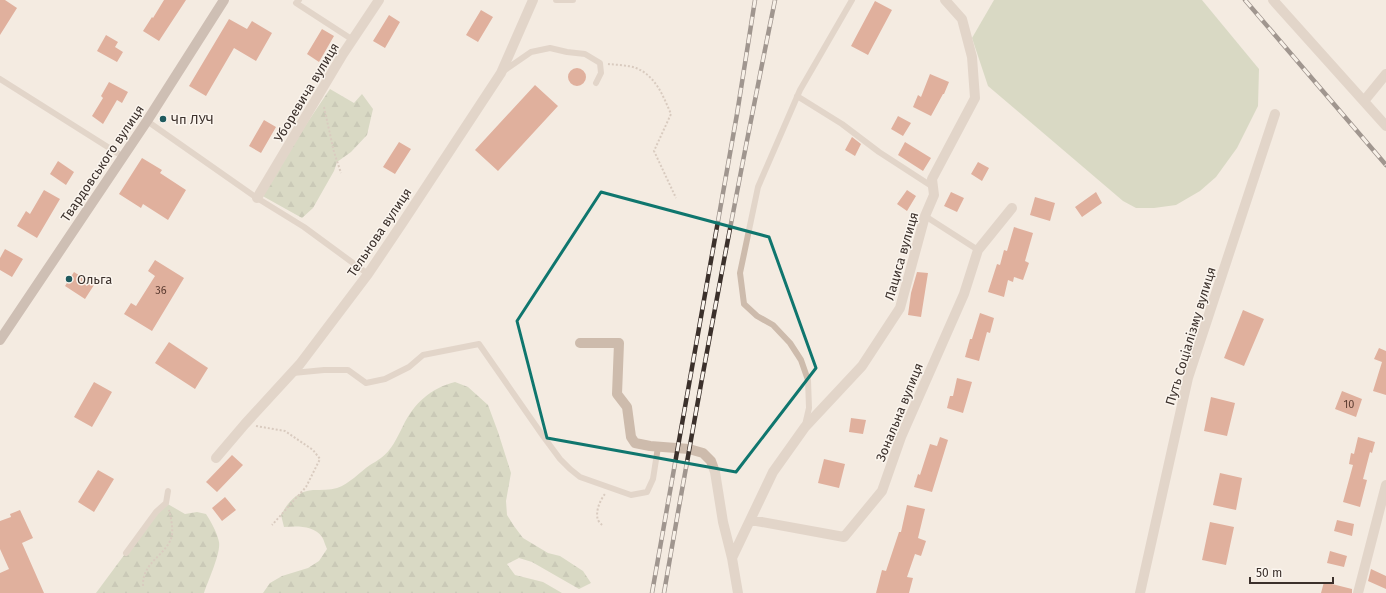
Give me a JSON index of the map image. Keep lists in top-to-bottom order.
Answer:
{
  "streets": {
    "main road": ["Твардовського вулиця"],
    "street": [
      "Уборевича вулиця",
      "Тельнова вулиця",
      "Лациса вулиця",
      "Путь Соціалізму вулиця",
      "Зональна вулиця"
    ]
  },
  "crossings": [
    ["Лациса вулиця", "Зональна вулиця"]
  ],
  "places": ["Чп ЛУЧ", "Ольга"],
  "house_numbers": ["36", "10"],
  "scale_bar": "50 m"
}
